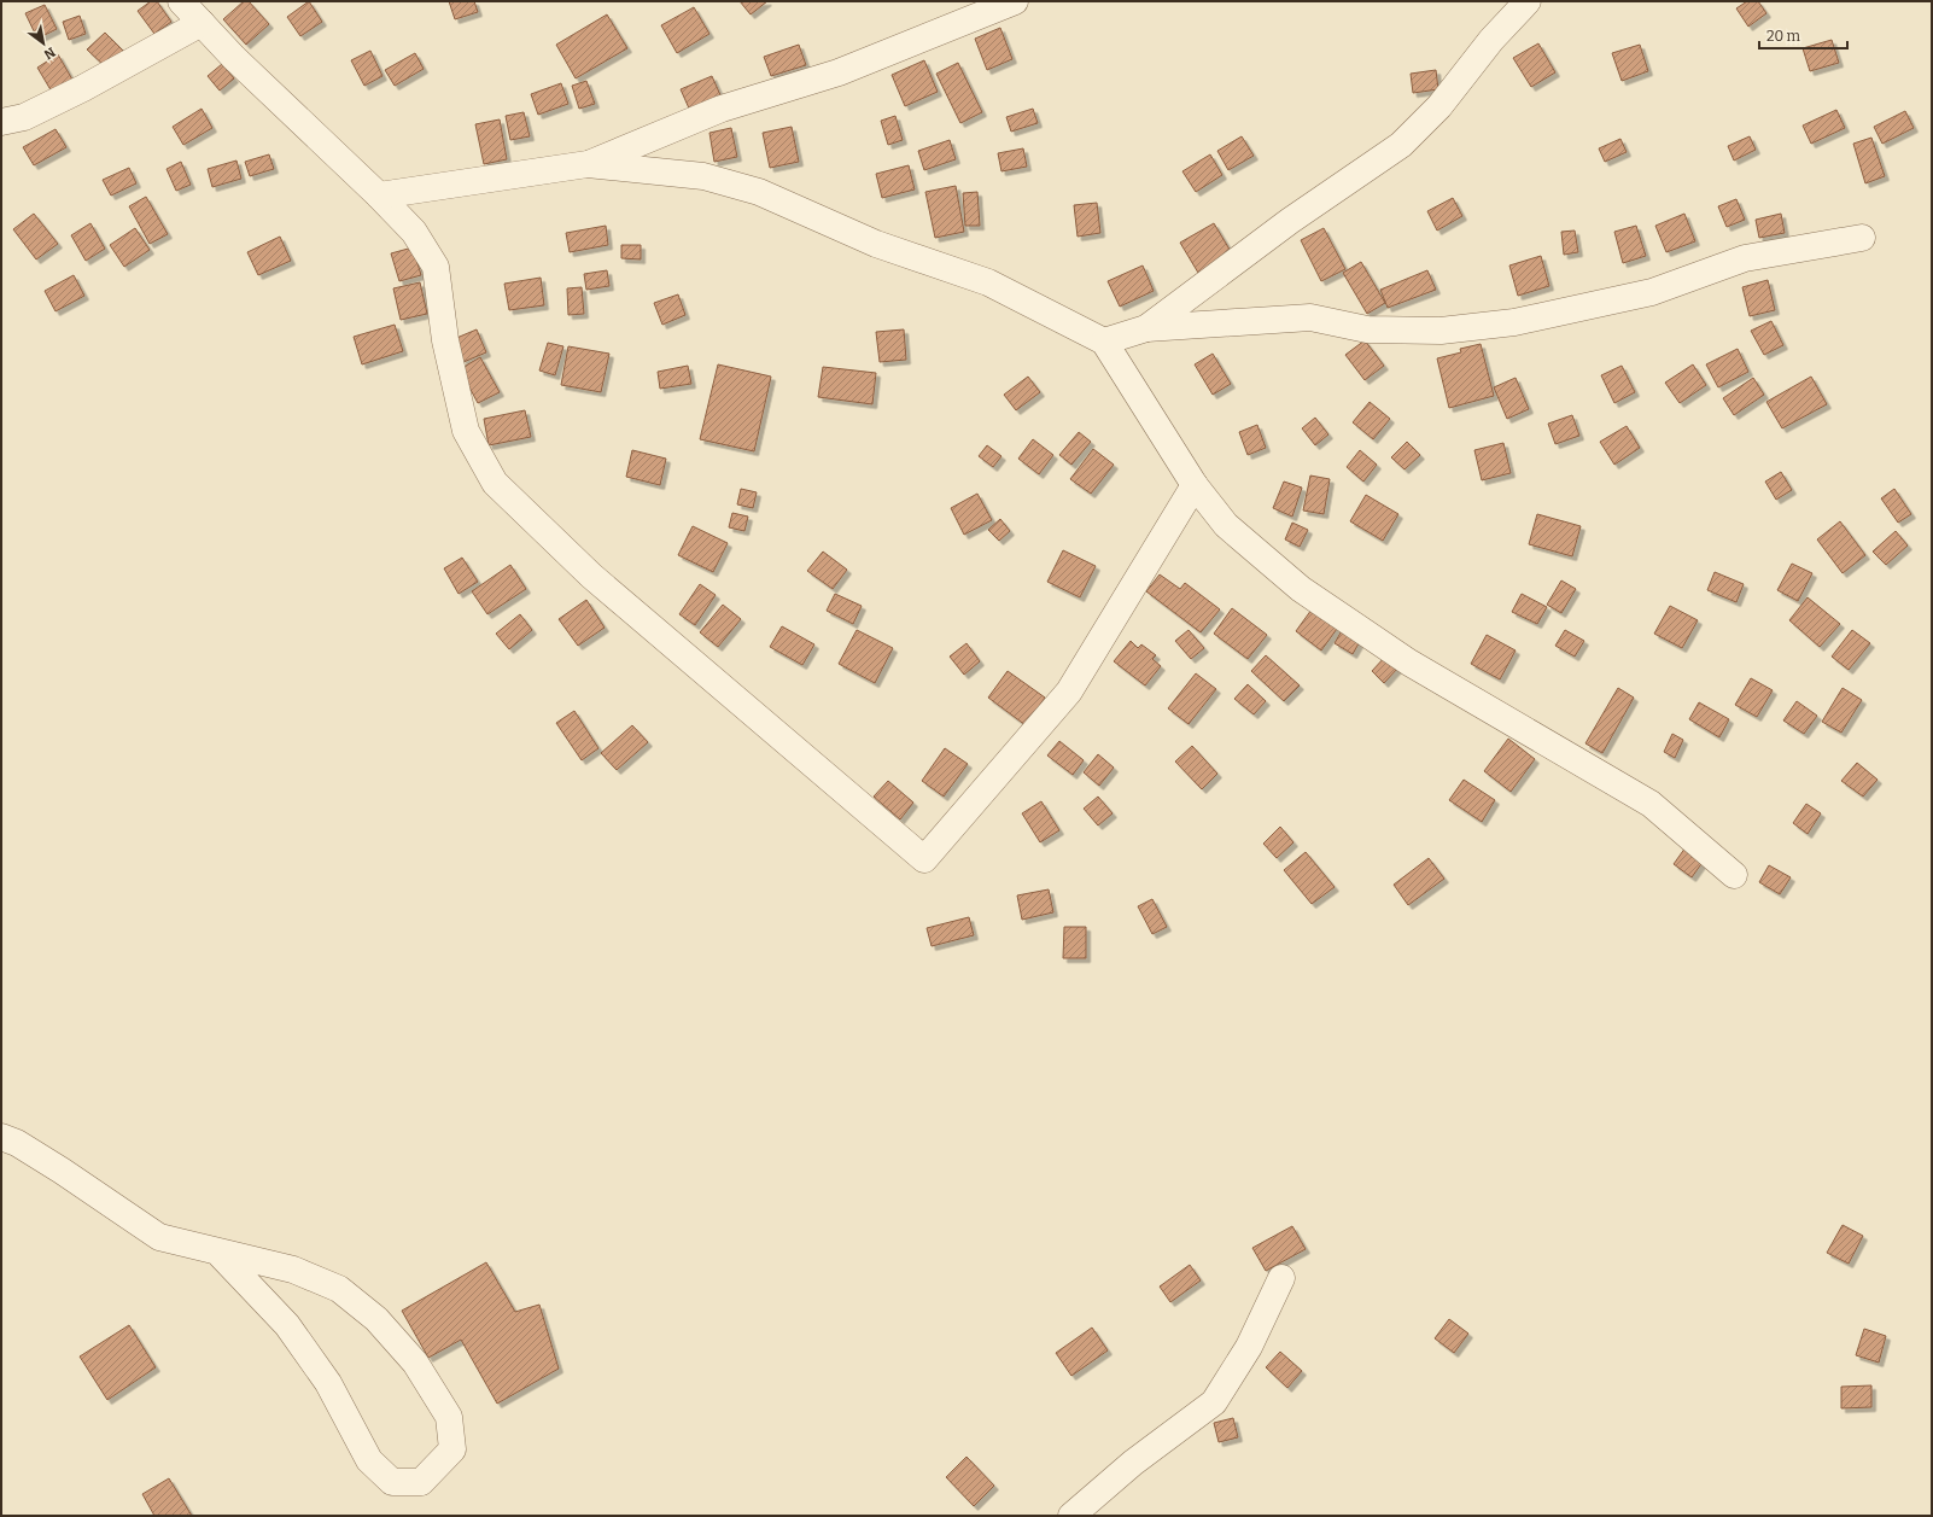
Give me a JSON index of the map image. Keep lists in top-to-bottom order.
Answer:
{
  "scale_bar": "20 m",
  "north": "bottom right"
}
